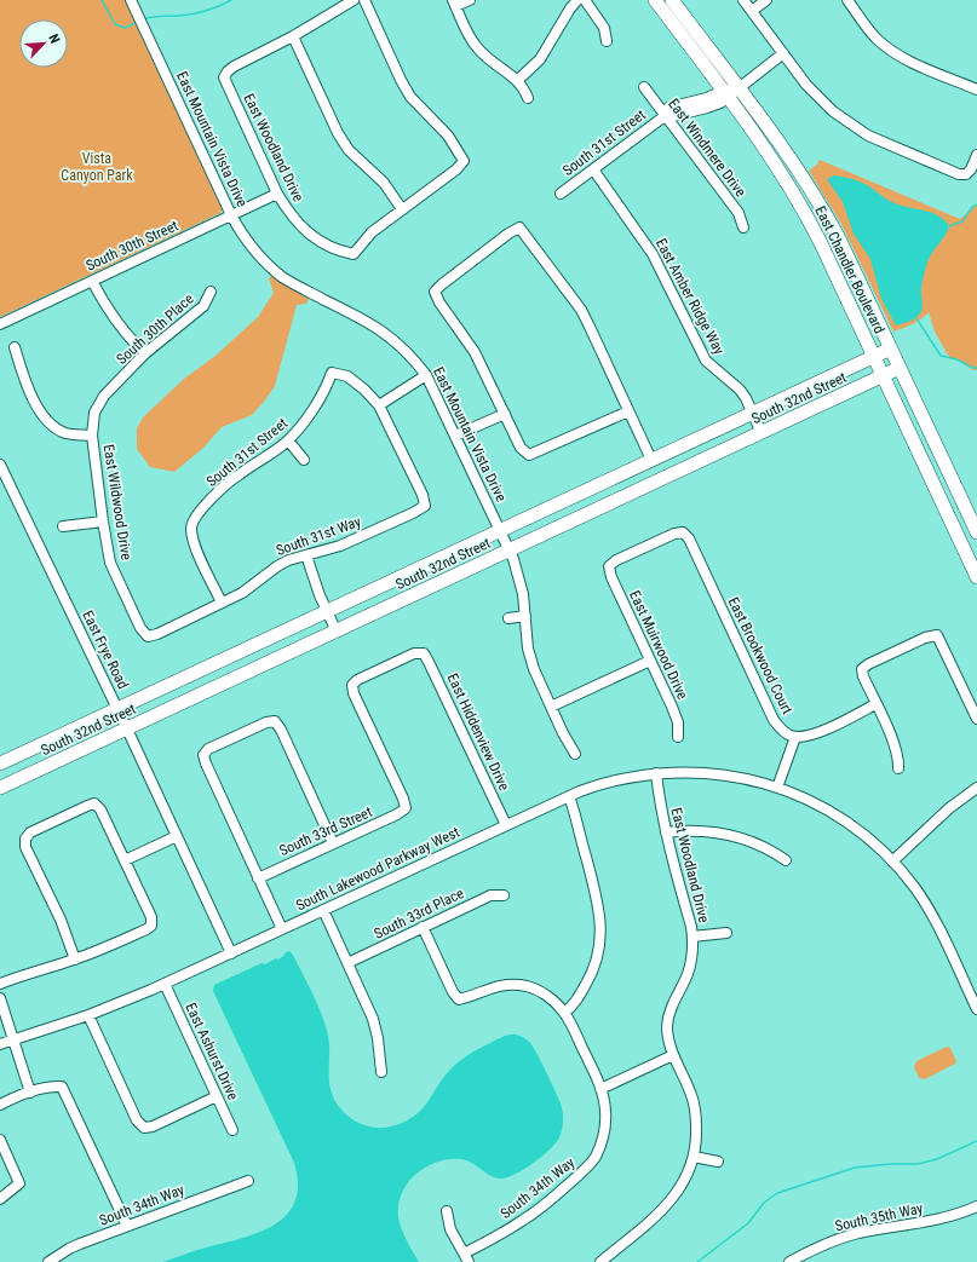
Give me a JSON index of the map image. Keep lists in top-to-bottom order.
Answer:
{
  "streets": {
    "main road": ["East Chandler Boulevard", "South 32nd Street"],
    "street": [
      "East Mountain Vista Drive",
      "South 31st Street",
      "East Woodland Drive",
      "East Windmere Drive",
      "South 30th Street",
      "East Amber Ridge Way",
      "South 30th Place",
      "East Wildwood Drive",
      "South 31st Way",
      "East Muirwood Drive",
      "East Frye Road",
      "East Brookwood Court",
      "East Hiddenview Drive",
      "South 33rd Street",
      "South Lakewood Parkway West",
      "South 33rd Place",
      "East Ashurst Drive",
      "South 34th Way",
      "South 35th Way"
    ]
  },
  "crossings": [
    ["East Mountain Vista Drive", "South 30th Street"],
    ["East Mountain Vista Drive", "South 32nd Street"],
    ["South 31st Street", "East Windmere Drive"],
    ["South 31st Street", "East Chandler Boulevard"],
    ["South 31st Street", "East Amber Ridge Way"],
    ["South 31st Street", "South 31st Way"],
    ["East Woodland Drive", "South 30th Street"],
    ["East Woodland Drive", "South Lakewood Parkway West"],
    ["East Chandler Boulevard", "South 32nd Street"],
    ["East Amber Ridge Way", "South 32nd Street"],
    ["South 30th Place", "East Wildwood Drive"],
    ["South 32nd Street", "East Frye Road"],
    ["East Wildwood Drive", "South 31st Way"],
    ["East Muirwood Drive", "East Brookwood Court"],
    ["East Frye Road", "South Lakewood Parkway West"],
    ["East Hiddenview Drive", "South 33rd Street"],
    ["East Hiddenview Drive", "South Lakewood Parkway West"],
    ["South Lakewood Parkway West", "East Ashurst Drive"]
  ],
  "parks": ["Vista Canyon Park"],
  "north": "top right"
}
